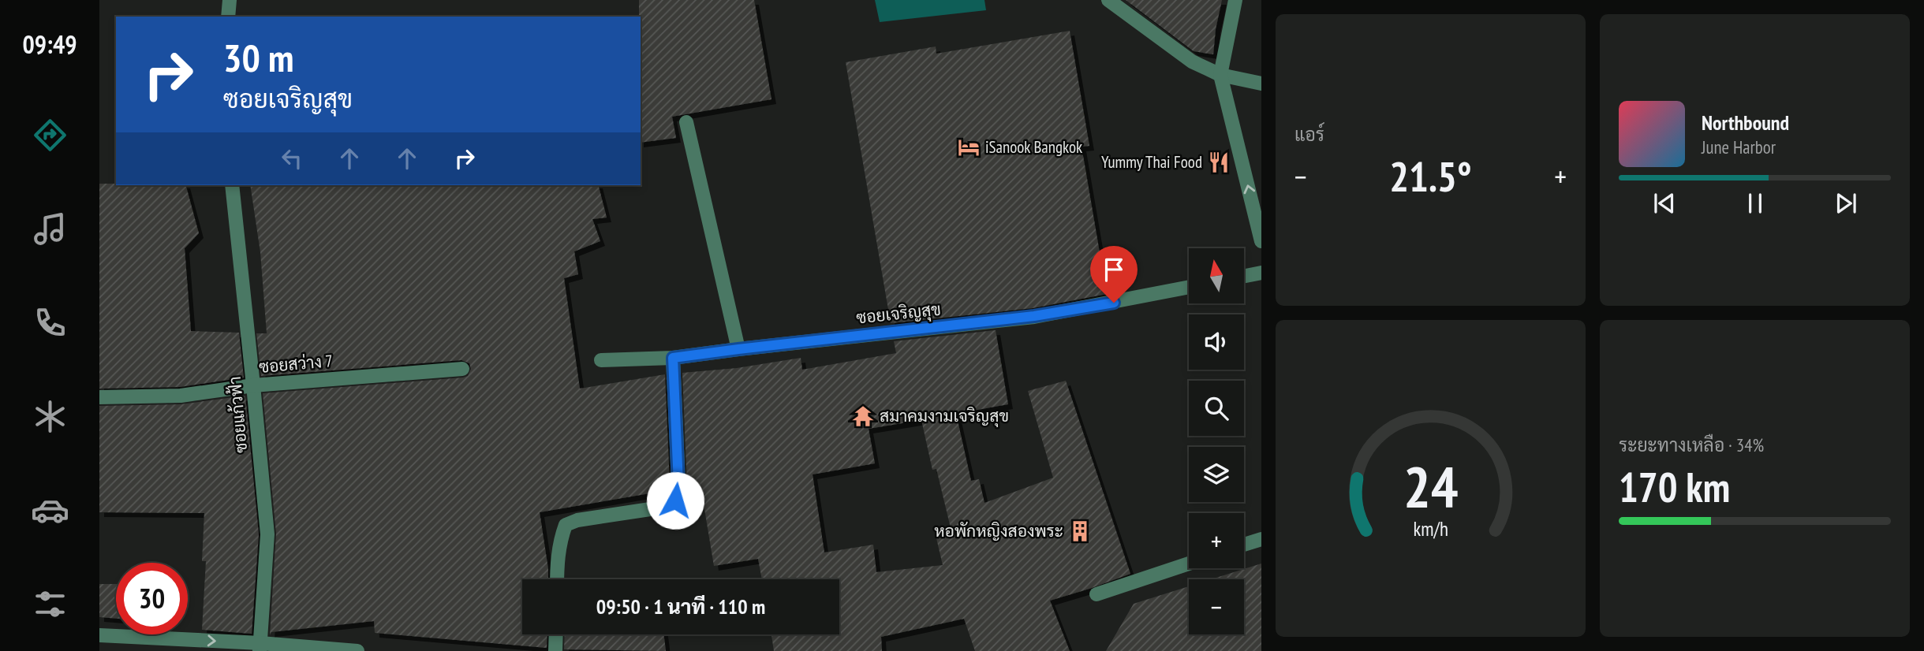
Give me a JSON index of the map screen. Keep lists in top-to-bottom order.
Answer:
{
  "streets": {
    "street": ["ซอยเจริญสุข", "ซอยสว่าง 7", "ซอยแก้วฟ้า"]
  },
  "crossings": [
    ["ซอยสว่าง 7", "ซอยแก้วฟ้า"]
  ],
  "places": {
    "hotel": ["iSanook Bangkok"],
    "restaurant": ["Yummy Thai Food"],
    "temple": ["สมาคมงามเจริญสุข"],
    "building": ["หอพักหญิงสองพระ"]
  },
  "north": "top",
  "page": {
    "tabs": "09:49",
    "tile": [
      "แอร์",
      ["ระยะทางเหลือ · 34%", "170 km"]
    ],
    "turn": ["30 m", "ซอยเจริญสุข"],
    "song": ["Northbound", "June Harbor"],
    "heat": ["−", "21.5°", "+"],
    "map_buttons": ["+", "−"],
    "limit": "30",
    "trip": "09:50 · 1 นาที · 110 m",
    "gauge": ["24", "km/h"]
  }
}
